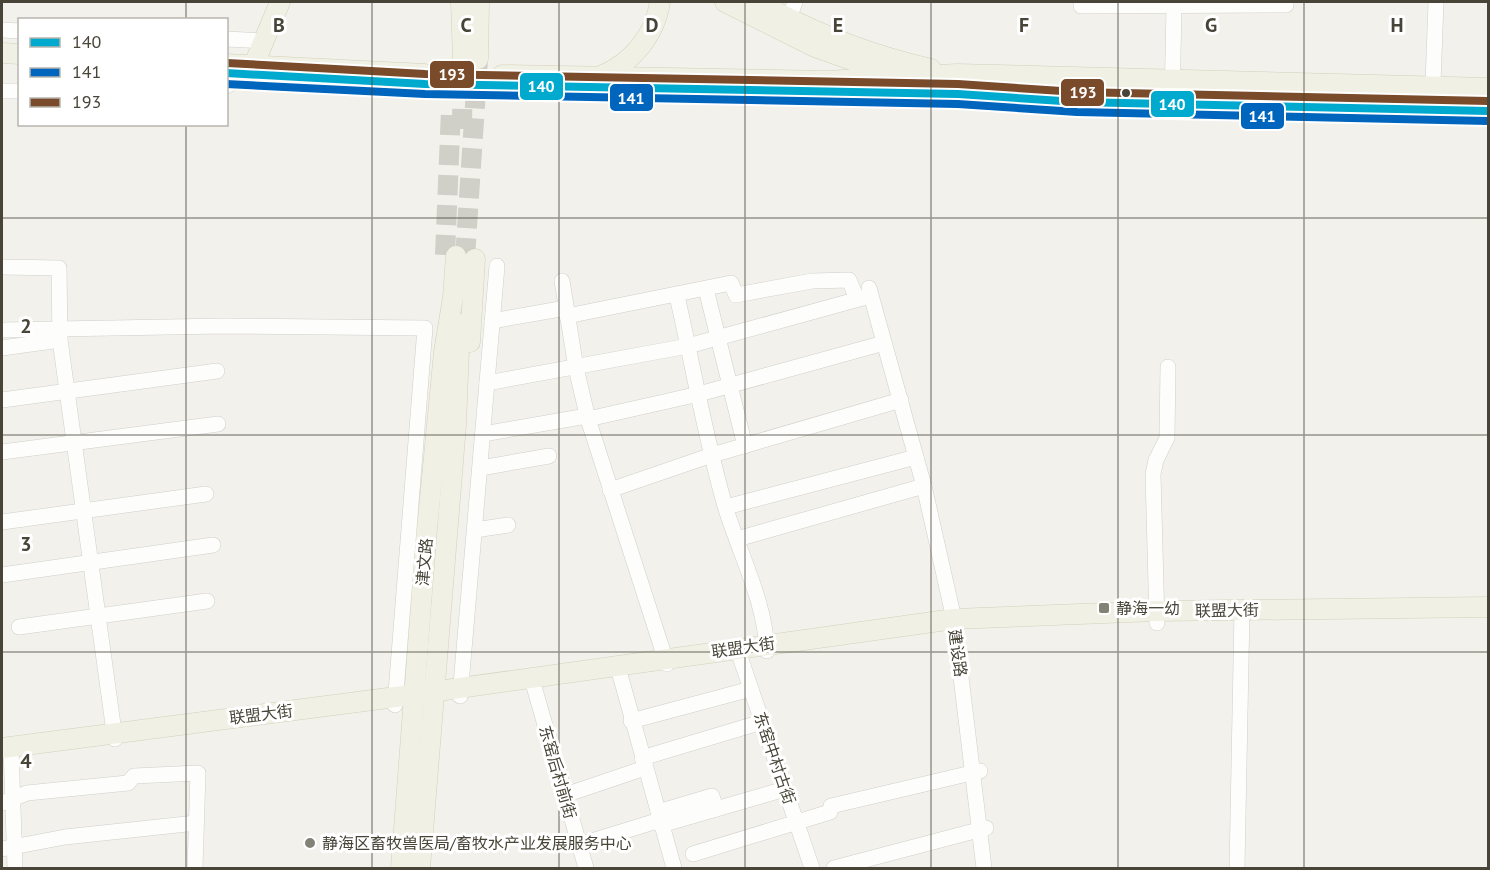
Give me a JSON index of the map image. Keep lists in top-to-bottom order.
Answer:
{
  "streets": {
    "main road": ["津文路", "联盟大街"],
    "street": ["建设路", "东窑中村古街", "东窑后村前街"]
  },
  "crossings": [
    ["津文路", "联盟大街"],
    ["联盟大街", "建设路"],
    ["联盟大街", "东窑中村古街"],
    ["联盟大街", "东窑后村前街"]
  ],
  "places": {
    "transit": ["静海一幼"],
    "other": ["静海区畜牧兽医局/畜牧水产业发展服务中心"]
  },
  "lines": ["transit line 193", "transit line 140", "transit line 141"],
  "legend": ["140", "141", "193"],
  "grid": {
    "columns": [
      "B",
      "C",
      "D",
      "E",
      "F",
      "G",
      "H"
    ],
    "rows": ["2", "3", "4"]
  }
}
